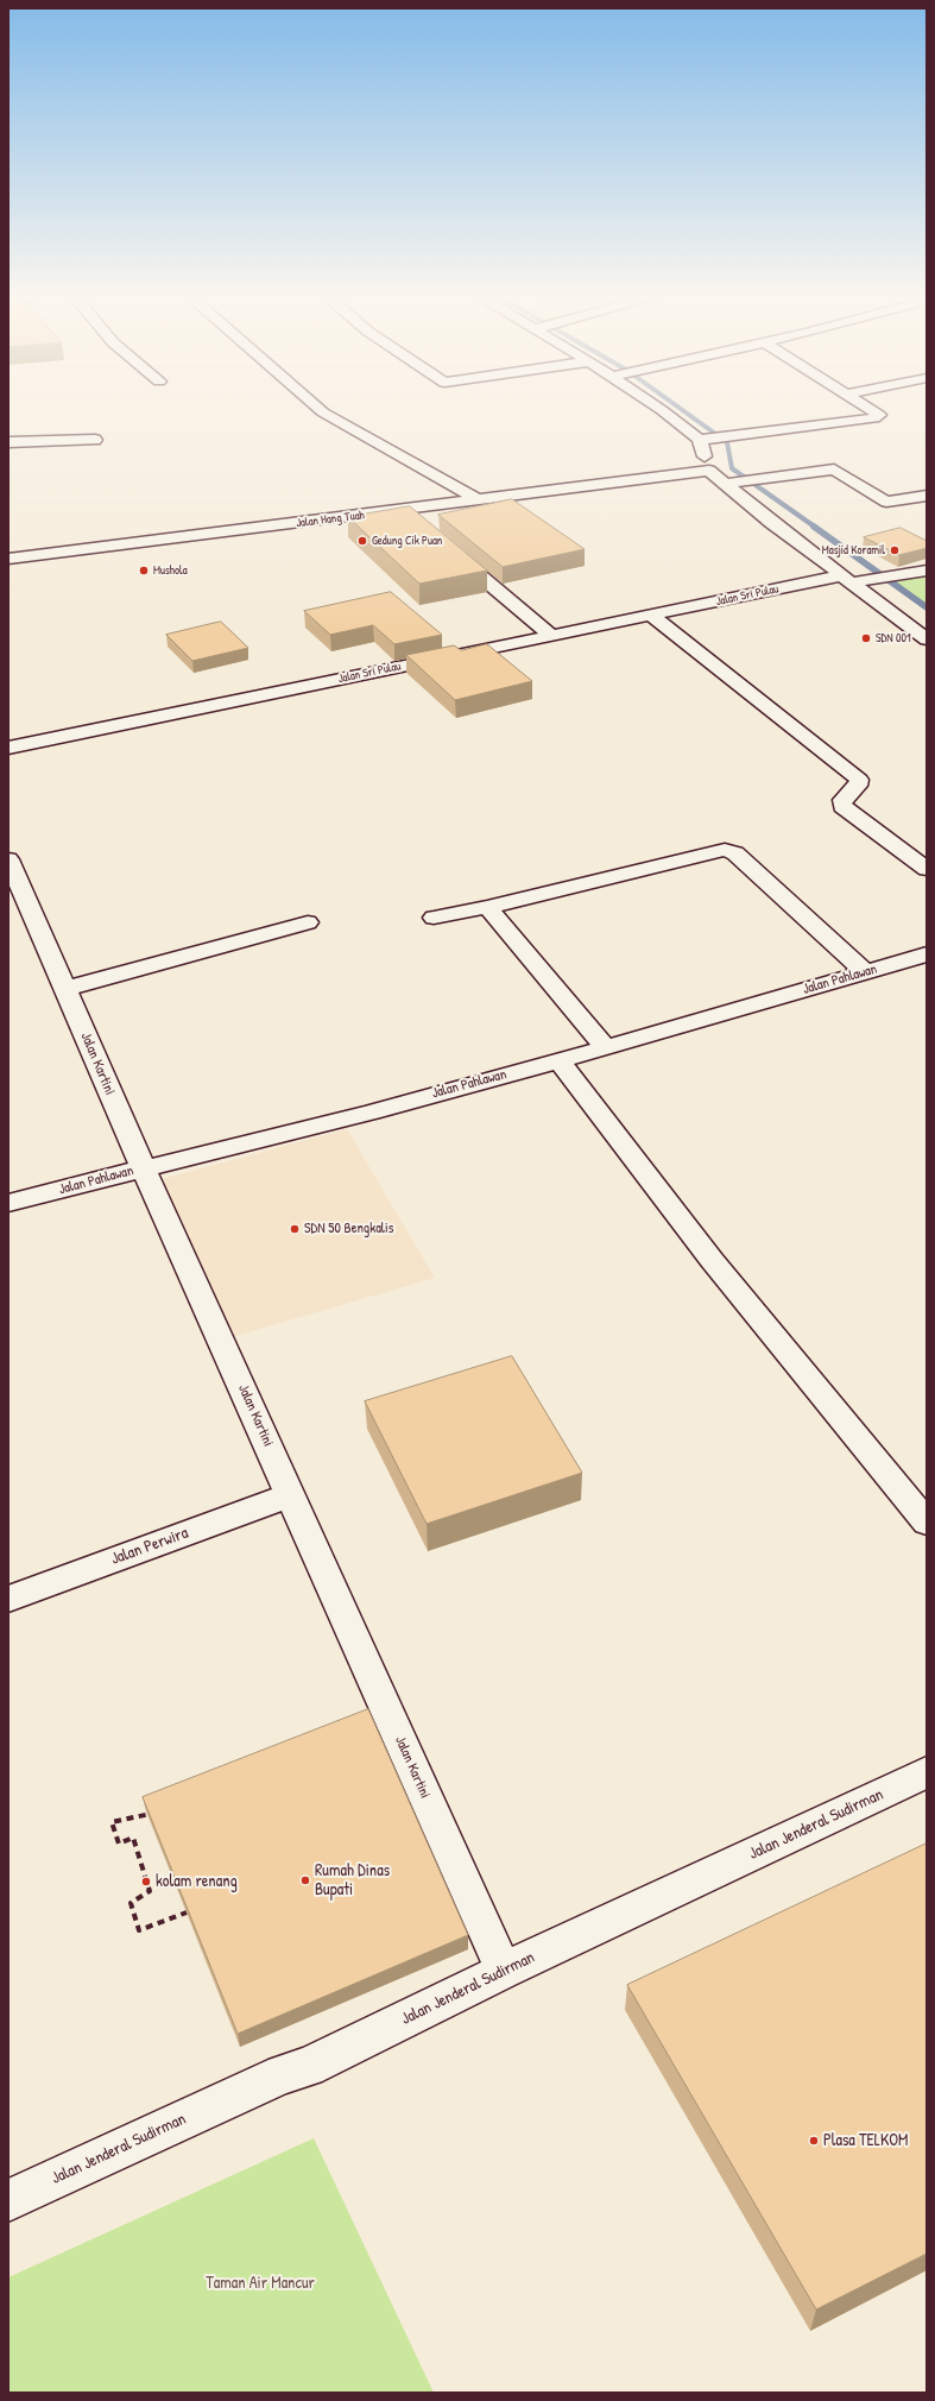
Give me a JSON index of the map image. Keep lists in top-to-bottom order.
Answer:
{
  "streets": {
    "street": [
      "Jalan Hang Tuah",
      "Jalan Sri Pulau",
      "Jalan Pahlawan",
      "Jalan Kartini",
      "Jalan Perwira",
      "Jalan Jenderal Sudirman"
    ]
  },
  "crossings": [
    ["Jalan Pahlawan", "Jalan Kartini"],
    ["Jalan Kartini", "Jalan Perwira"],
    ["Jalan Kartini", "Jalan Jenderal Sudirman"]
  ],
  "parks": ["Taman Air Mancur"],
  "places": [
    "Gedung Cik Puan",
    "Masjid Koramil",
    "Mushola",
    "SDN 001",
    "SDN 50 Bengkalis",
    "Rumah Dinas Bupati",
    "kolam renang",
    "Plasa TELKOM"
  ]
}
